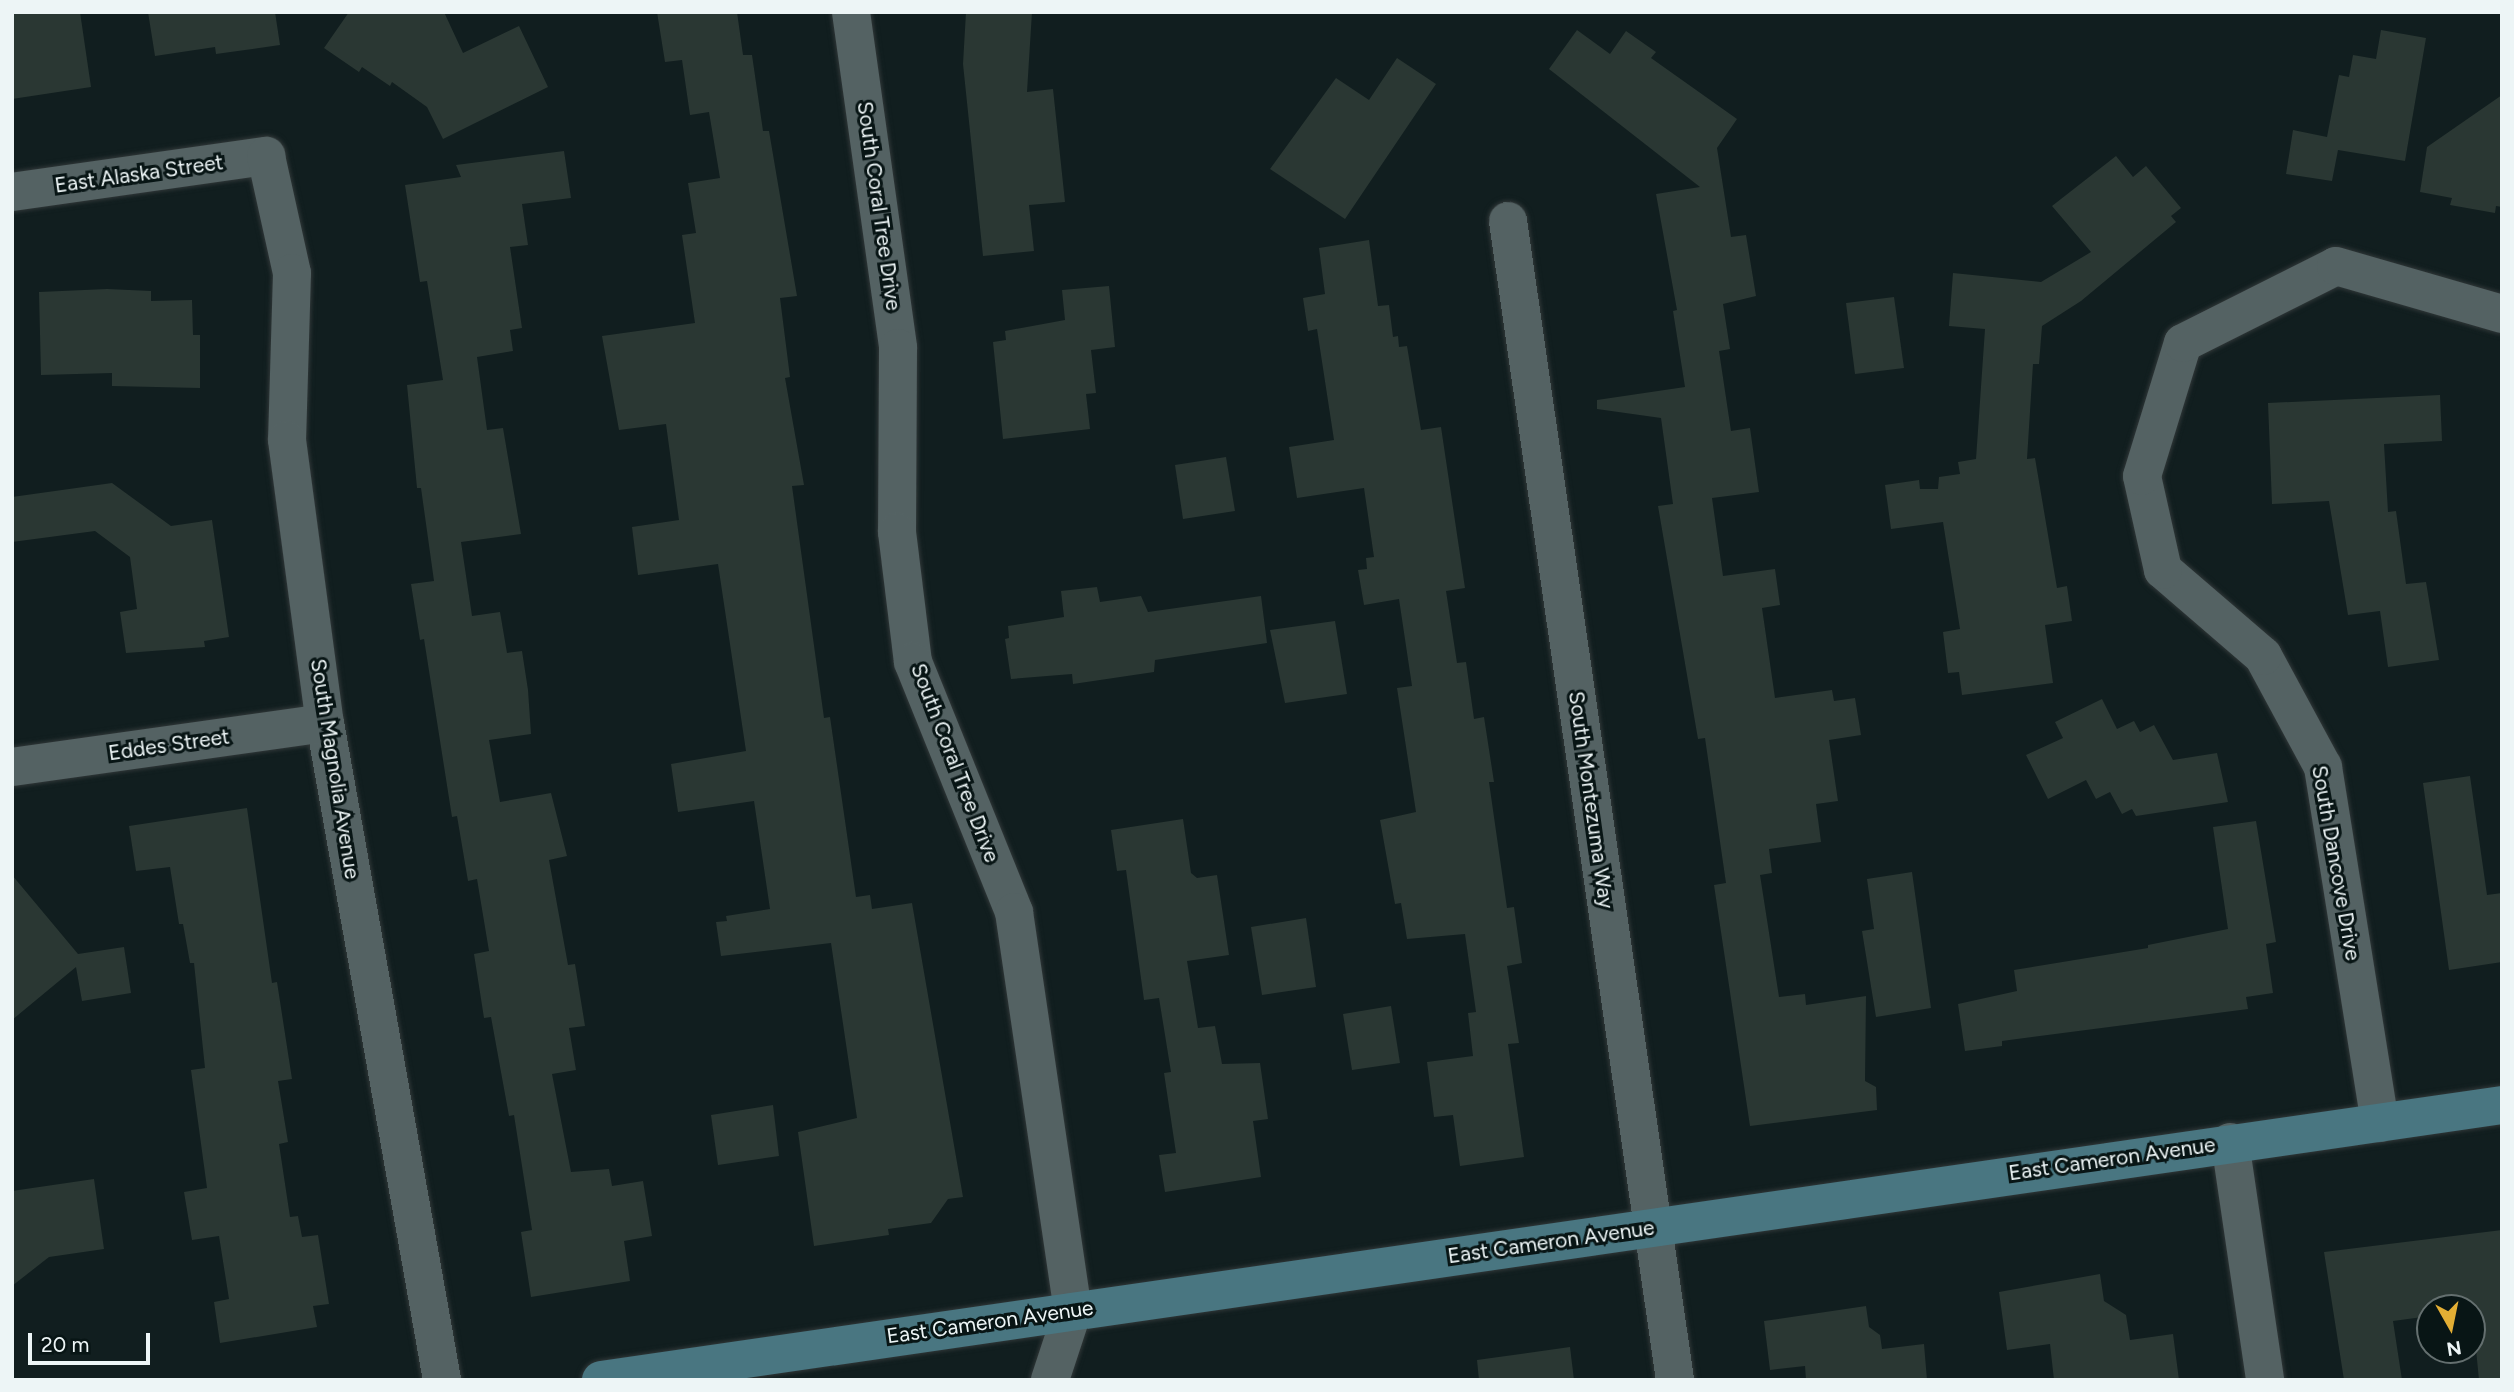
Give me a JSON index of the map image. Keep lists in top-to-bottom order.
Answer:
{
  "streets": {
    "main road": ["East Cameron Avenue"],
    "street": [
      "East Alaska Street",
      "South Coral Tree Drive",
      "Eddes Street",
      "South Magnolia Avenue",
      "South Montezuma Way",
      "South Dancove Drive"
    ]
  },
  "crossings": [
    ["East Alaska Street", "South Magnolia Avenue"],
    ["South Coral Tree Drive", "East Cameron Avenue"],
    ["Eddes Street", "South Magnolia Avenue"],
    ["South Montezuma Way", "East Cameron Avenue"],
    ["South Dancove Drive", "East Cameron Avenue"]
  ],
  "scale_bar": "20 m",
  "north": "bottom"
}
